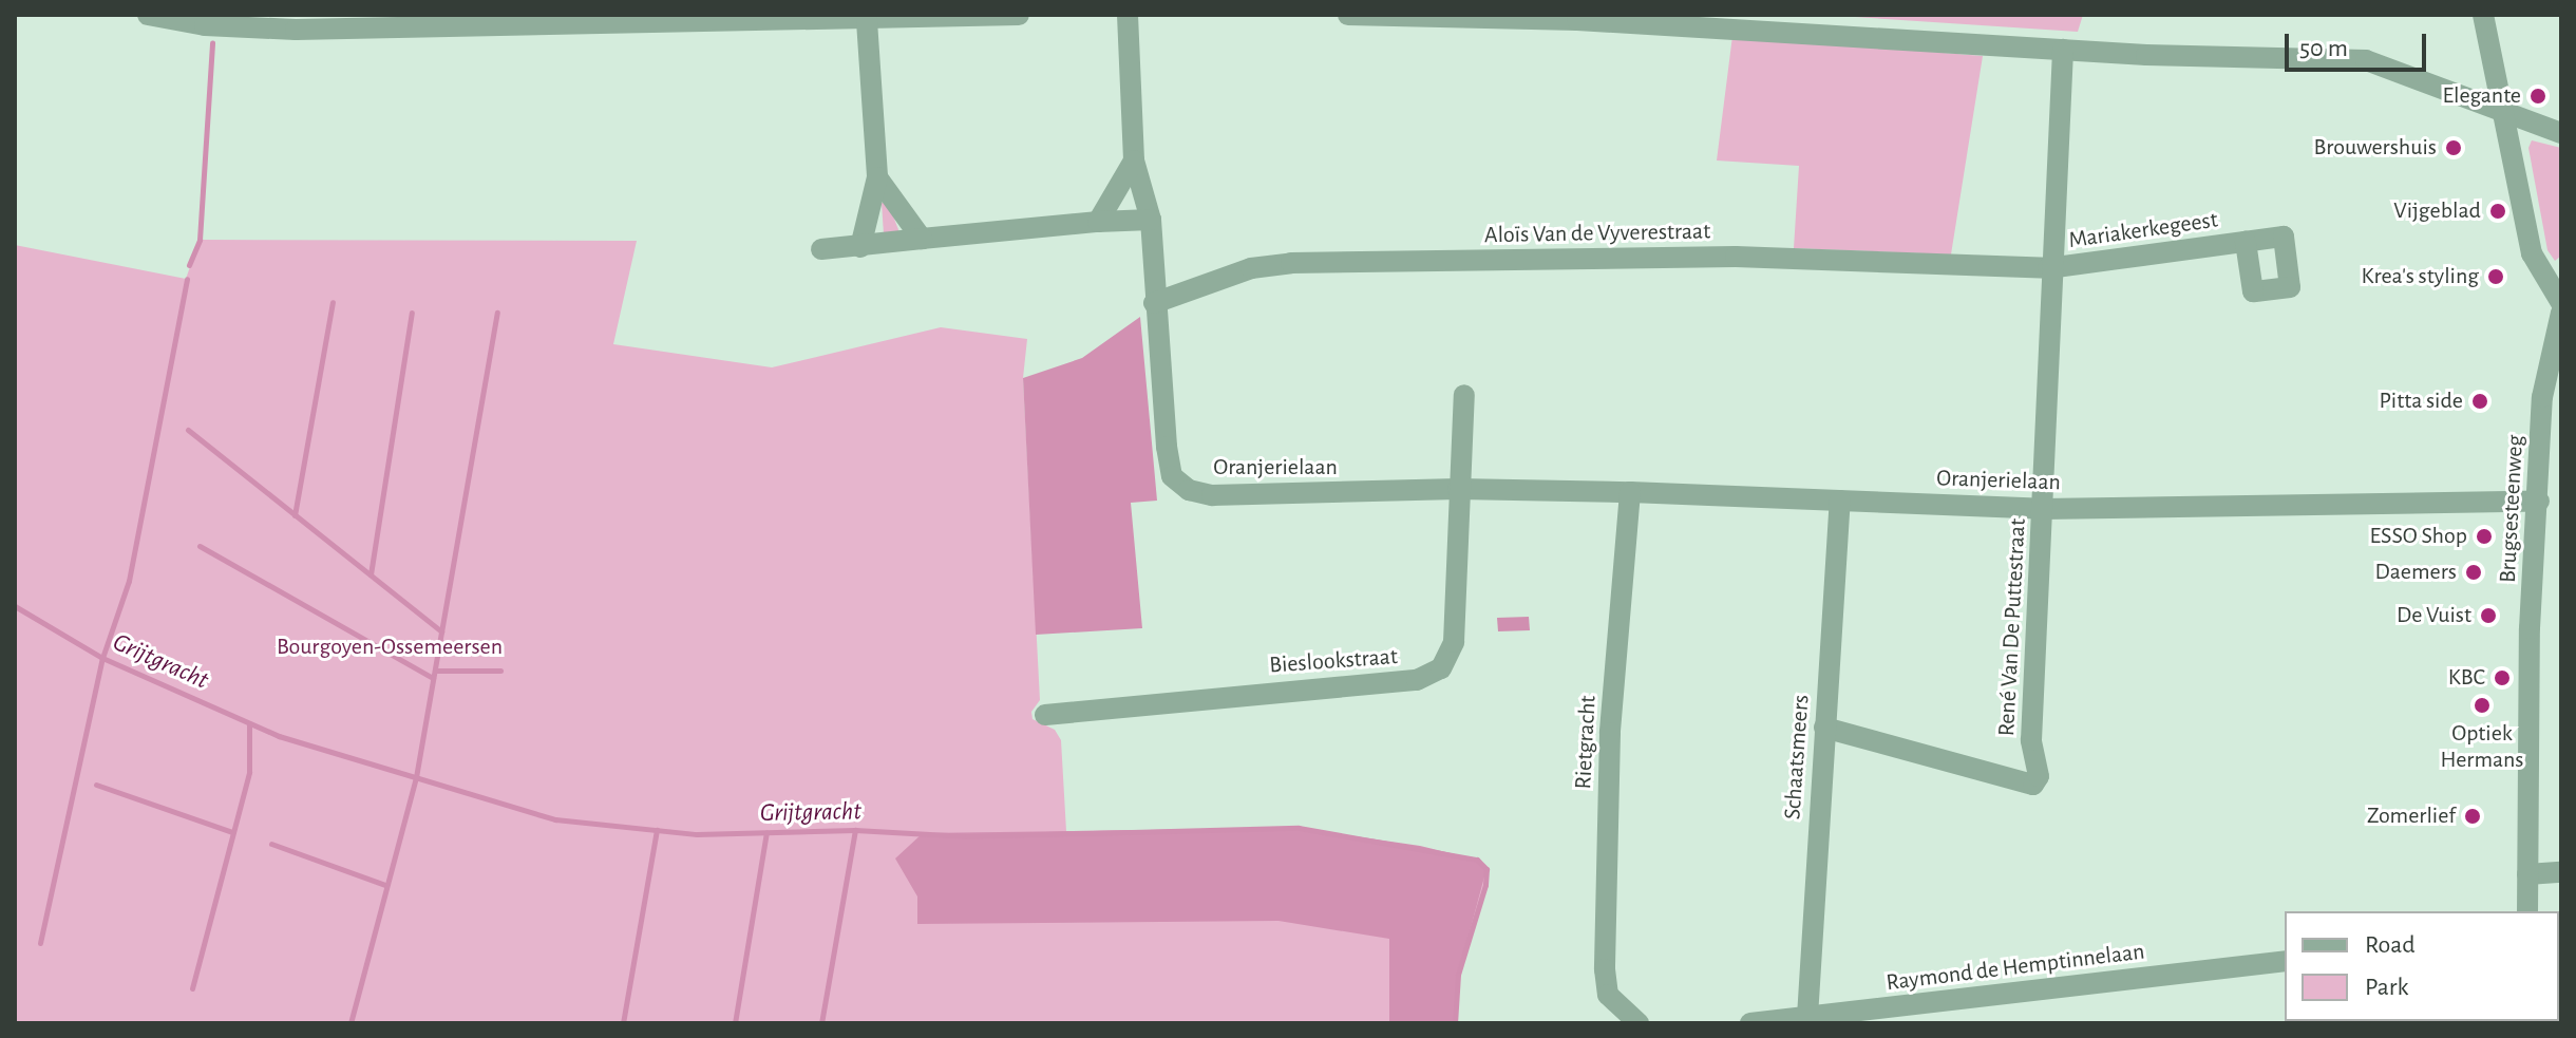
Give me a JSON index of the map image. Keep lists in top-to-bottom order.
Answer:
{
  "streets": {
    "street": [
      "Mariakerkegeest",
      "Aloïs Van de Vyverestraat",
      "Oranjerielaan",
      "Brugsesteenweg",
      "René Van De Puttestraat",
      "Bieslookstraat",
      "Rietgracht",
      "Schaatsmeers",
      "Raymond de Hemptinnelaan"
    ]
  },
  "crossings": [
    ["Mariakerkegeest", "Aloïs Van de Vyverestraat"],
    ["Mariakerkegeest", "René Van De Puttestraat"],
    ["Aloïs Van de Vyverestraat", "Oranjerielaan"],
    ["Aloïs Van de Vyverestraat", "René Van De Puttestraat"],
    ["Oranjerielaan", "Brugsesteenweg"],
    ["Oranjerielaan", "René Van De Puttestraat"],
    ["Oranjerielaan", "Bieslookstraat"],
    ["Oranjerielaan", "Rietgracht"],
    ["Oranjerielaan", "Schaatsmeers"],
    ["René Van De Puttestraat", "Schaatsmeers"],
    ["Schaatsmeers", "Raymond de Hemptinnelaan"]
  ],
  "water": ["Grijtgracht"],
  "parks": ["Bourgoyen-Ossemeersen"],
  "places": [
    "Elegante",
    "Brouwershuis",
    "Vijgeblad",
    "Krea's styling",
    "Pitta side",
    "ESSO Shop",
    "Daemers",
    "De Vuist",
    "KBC",
    "Optiek Hermans",
    "Zomerlief"
  ],
  "legend": ["Road", "Park"],
  "scale_bar": "50 m"
}
